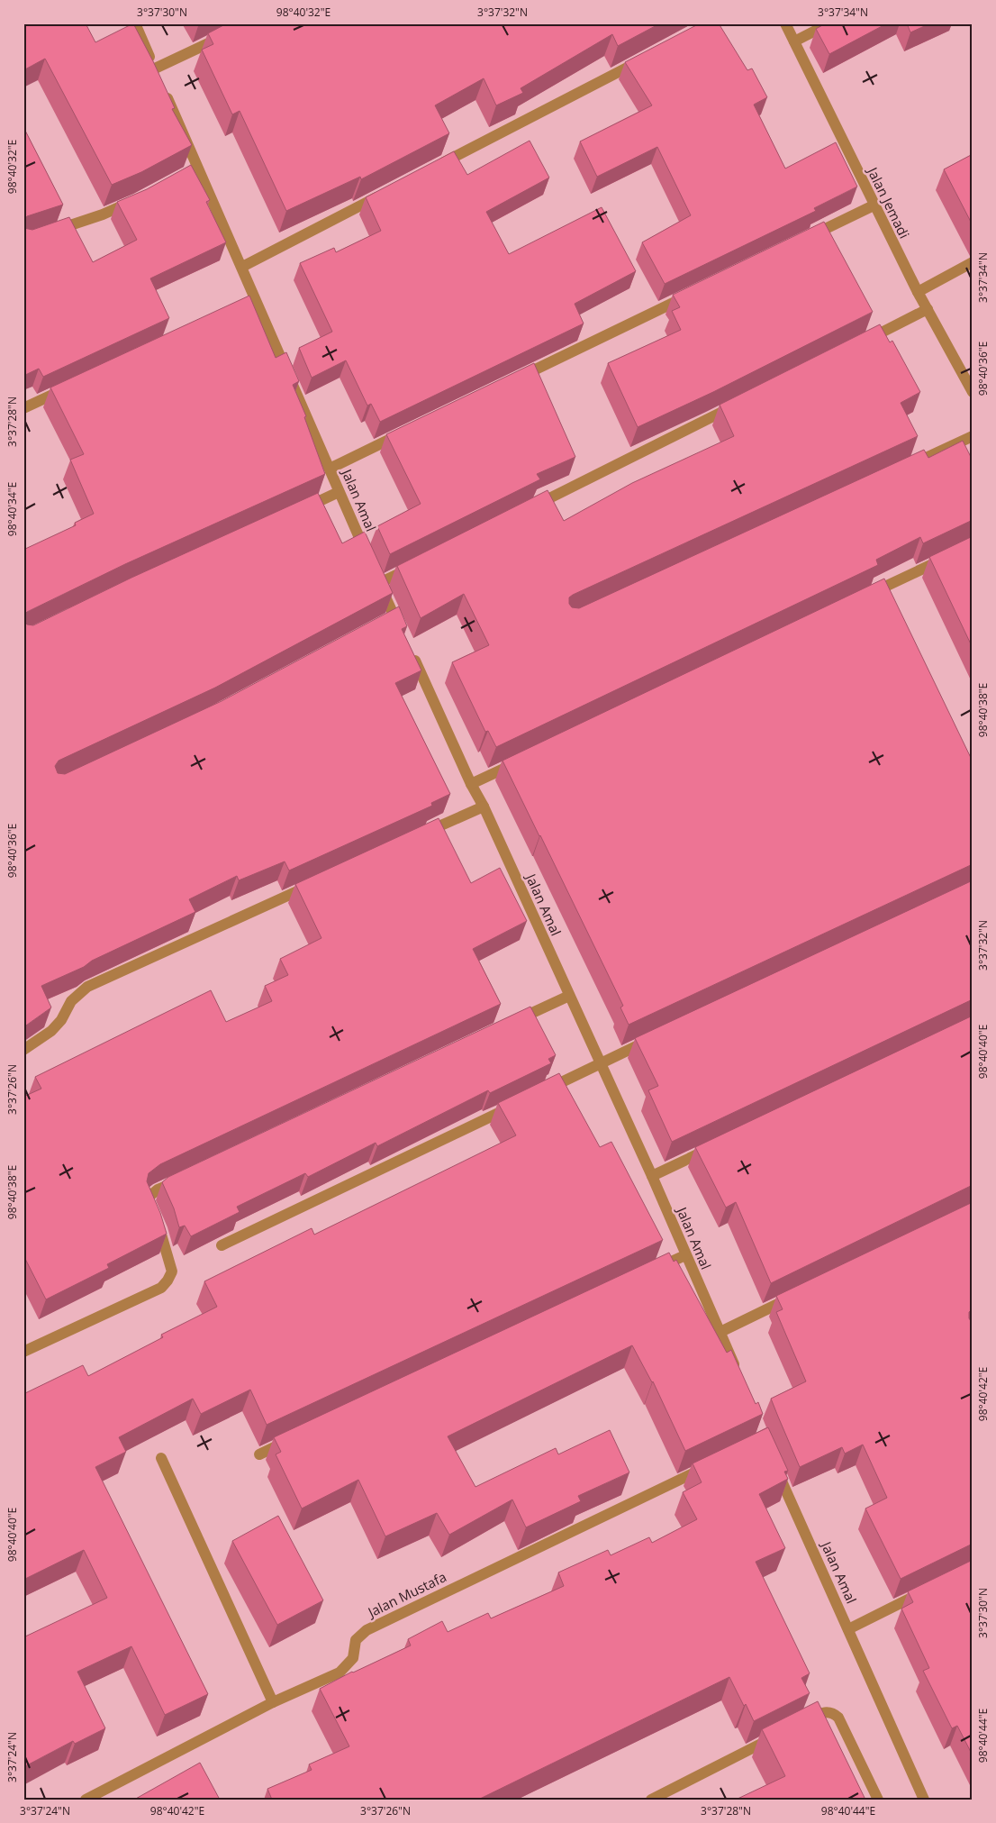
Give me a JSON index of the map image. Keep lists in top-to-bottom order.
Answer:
{
  "streets": {
    "street": ["Jalan Jemadi", "Jalan Amal", "Jalan Mustafa"]
  },
  "coordinates": [
    "3°37'30\"N",
    "98°40'32\"E",
    "3°37'32\"N",
    "3°37'34\"N",
    "98°40'36\"E",
    "3°37'28\"N",
    "98°40'34\"E",
    "98°40'38\"E",
    "98°40'40\"E",
    "3°37'26\"N",
    "98°40'42\"E",
    "98°40'44\"E",
    "3°37'24\"N"
  ]
}
